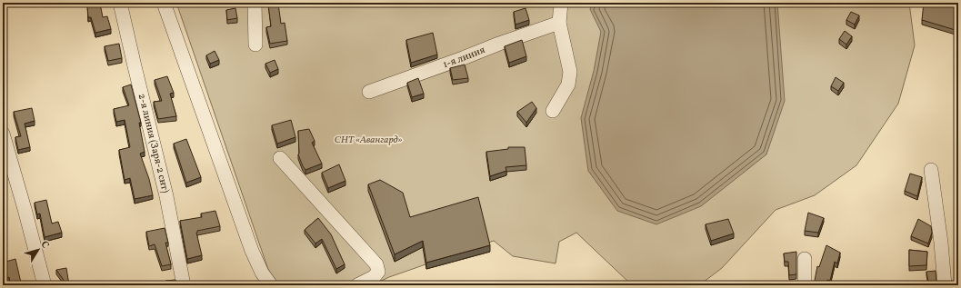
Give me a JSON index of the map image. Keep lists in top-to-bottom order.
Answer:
{
  "streets": {
    "street": ["1-я линия", "2-я линия (Заря-2 снт)"]
  },
  "parks": ["СНТ «Авангард»"],
  "north": "top right"
}
